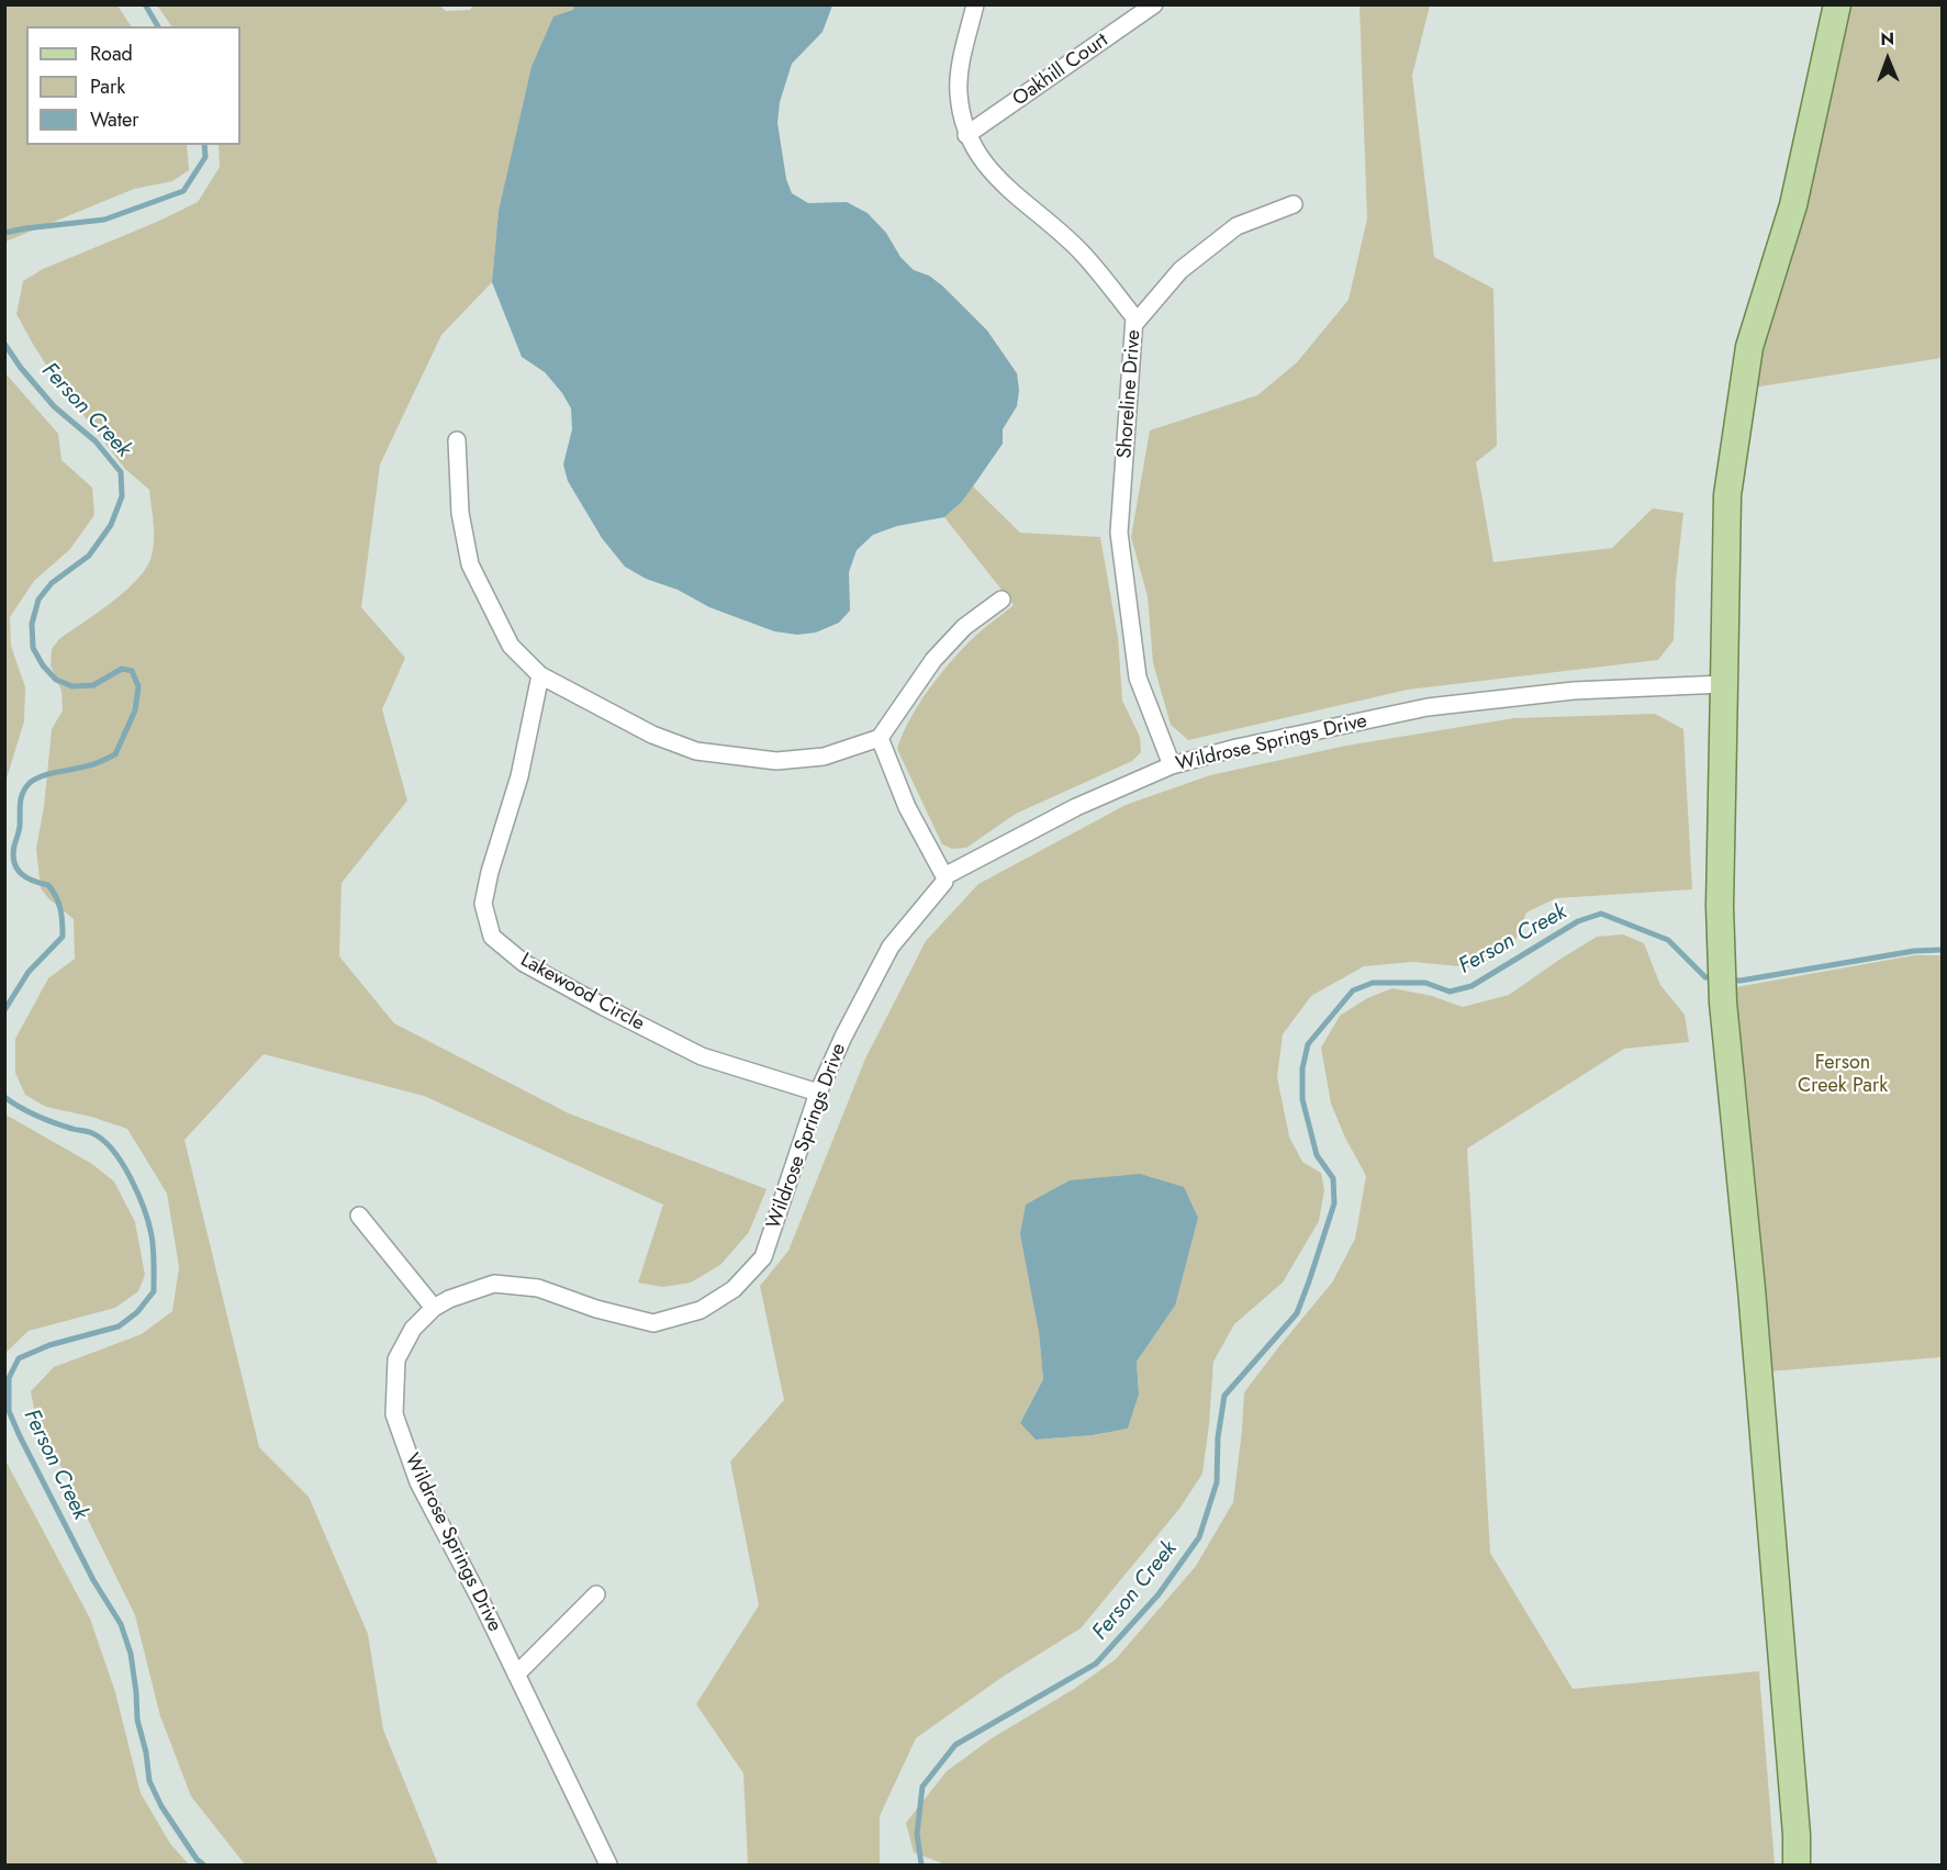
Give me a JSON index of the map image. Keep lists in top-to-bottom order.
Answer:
{
  "streets": {
    "street": [
      "Oakhill Court",
      "Shoreline Drive",
      "Wildrose Springs Drive",
      "Lakewood Circle"
    ]
  },
  "crossings": [
    ["Oakhill Court", "Shoreline Drive"],
    ["Shoreline Drive", "Wildrose Springs Drive"],
    ["Wildrose Springs Drive", "Lakewood Circle"]
  ],
  "water": ["Ferson Creek"],
  "parks": ["Ferson Creek Park"],
  "legend": ["Road", "Park", "Water"],
  "north": "top"
}
